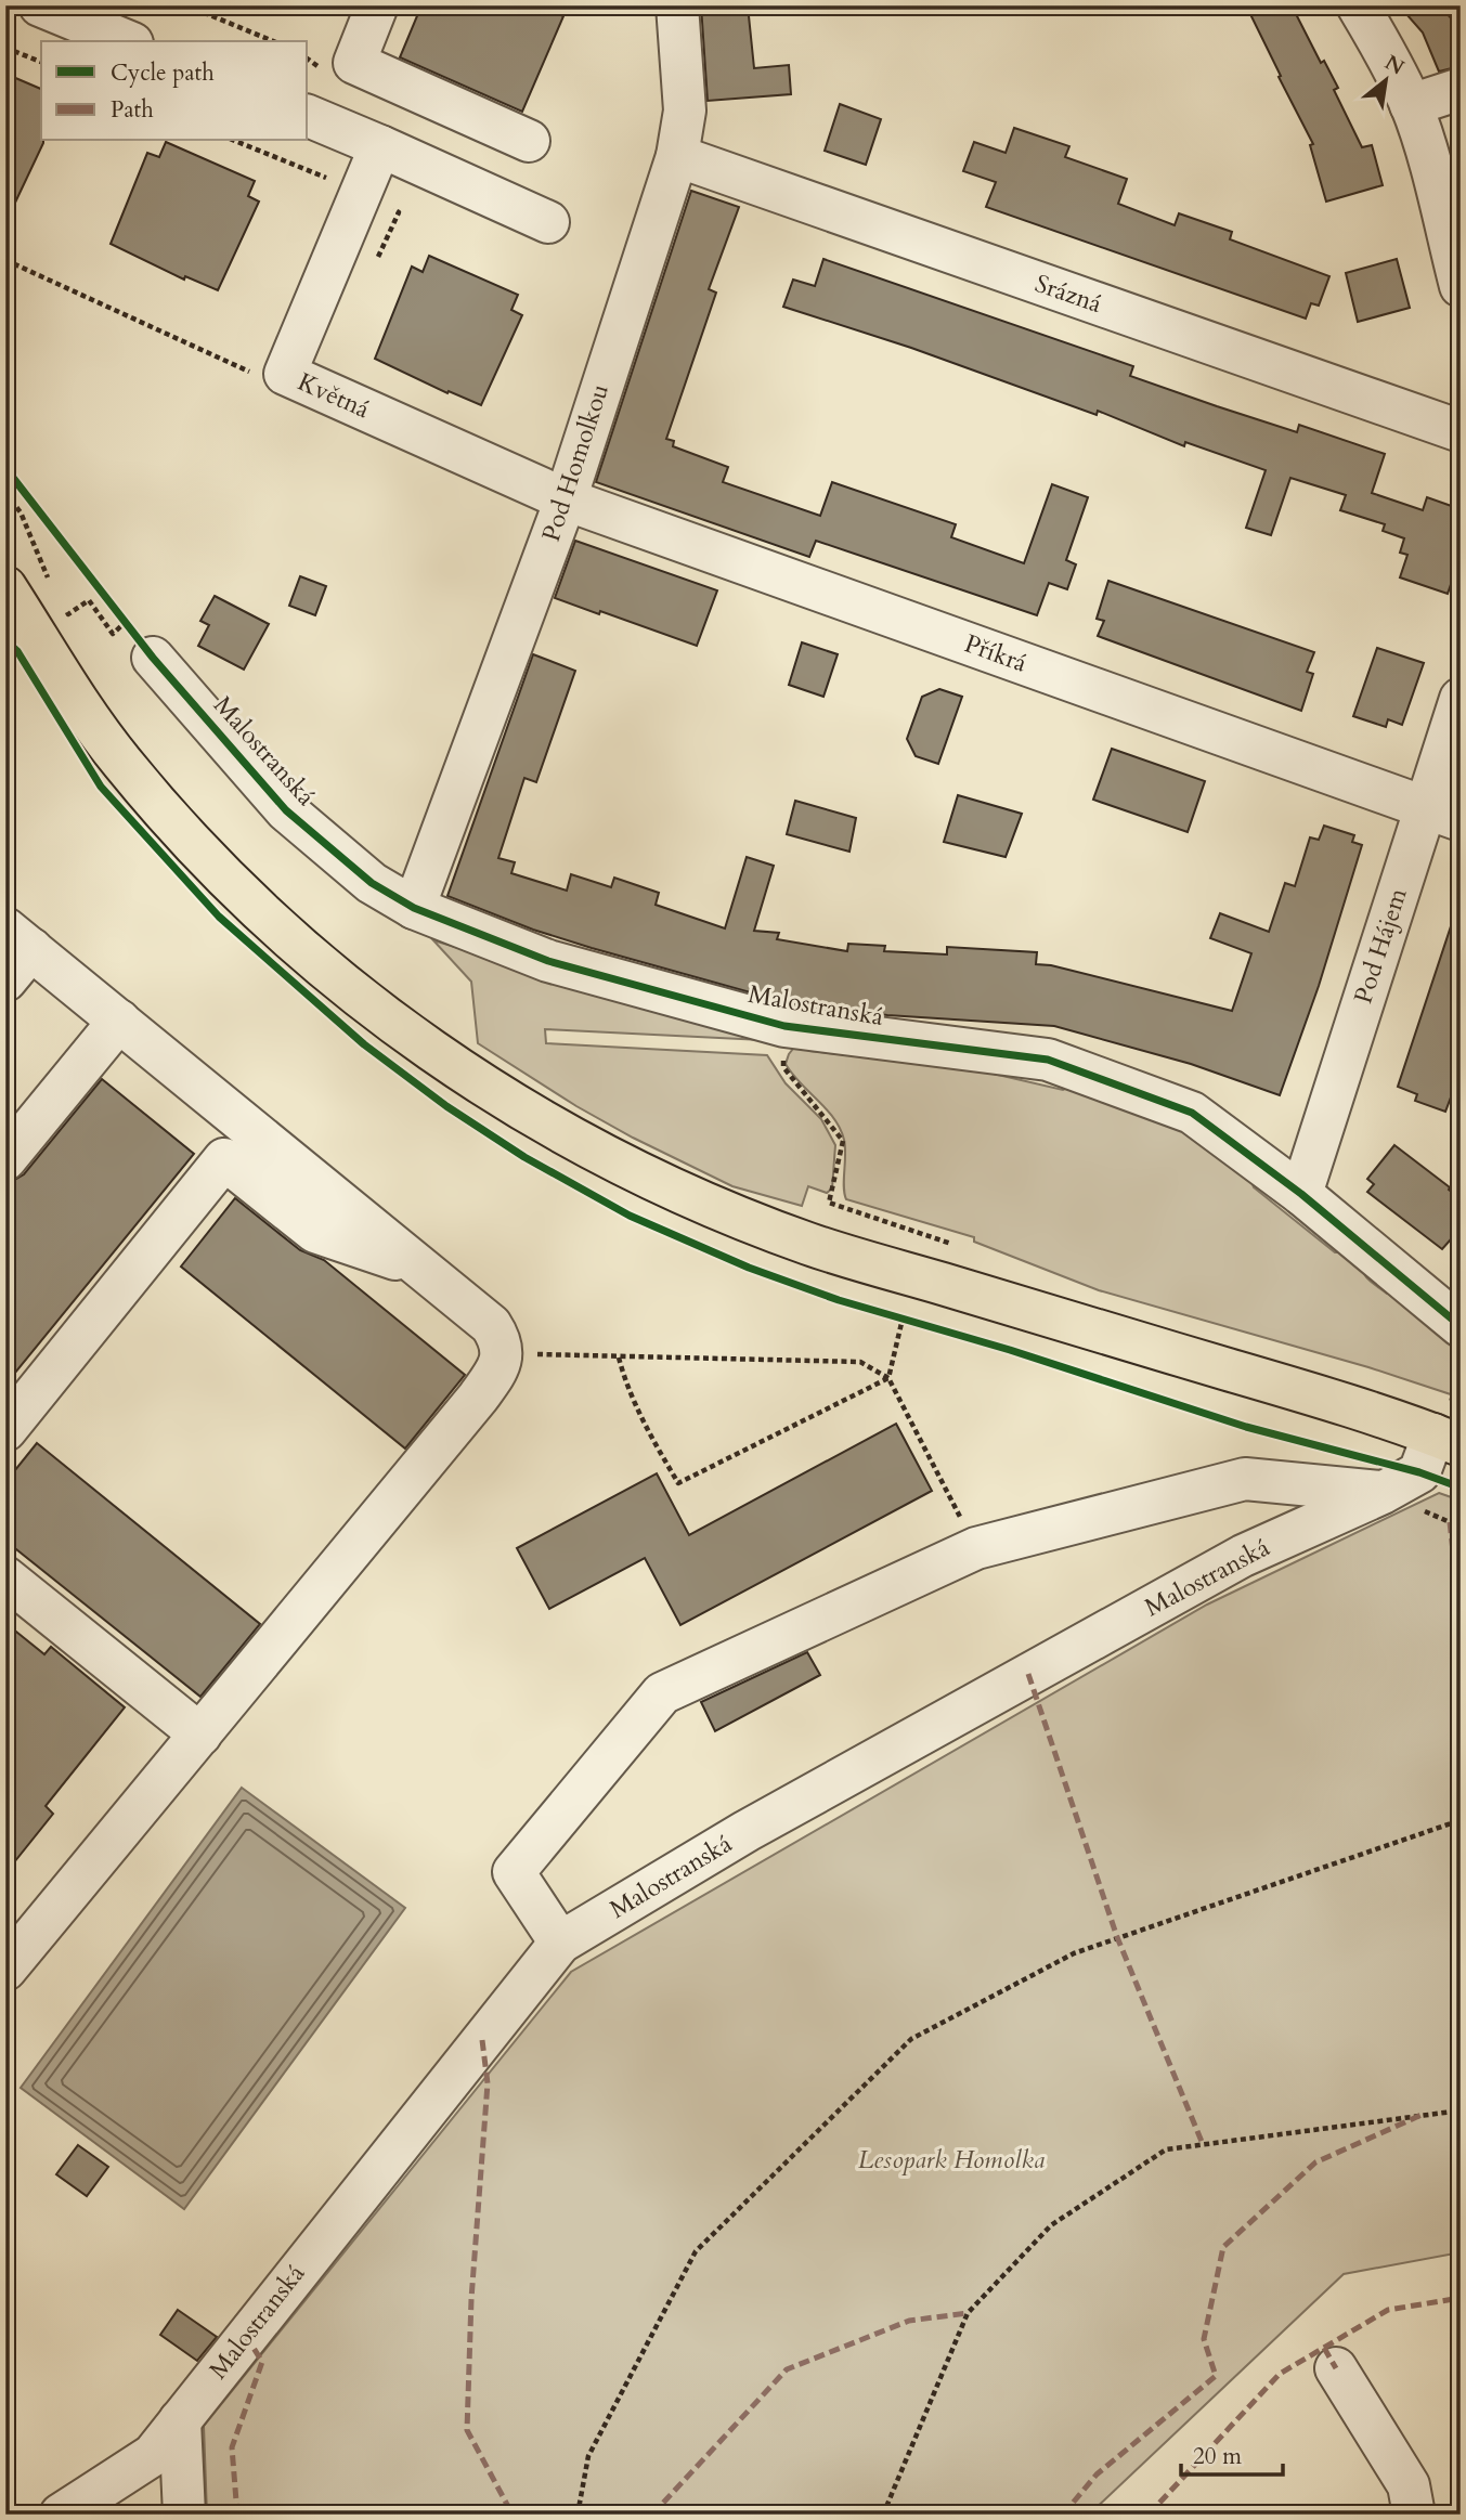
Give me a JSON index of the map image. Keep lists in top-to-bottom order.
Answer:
{
  "streets": {
    "main road": ["Malostranská"],
    "street": [
      "Srázná",
      "Květná",
      "Pod Homolkou",
      "Příkrá",
      "Pod Hájem"
    ]
  },
  "crossings": [
    ["Srázná", "Pod Homolkou"],
    ["Květná", "Pod Homolkou"],
    ["Květná", "Příkrá"],
    ["Pod Homolkou", "Příkrá"],
    ["Pod Homolkou", "Malostranská"],
    ["Příkrá", "Pod Hájem"],
    ["Malostranská", "Pod Hájem"]
  ],
  "parks": ["Lesopark Homolka"],
  "legend": ["Cycle path", "Path"],
  "scale_bar": "20 m",
  "north": "top right"
}
